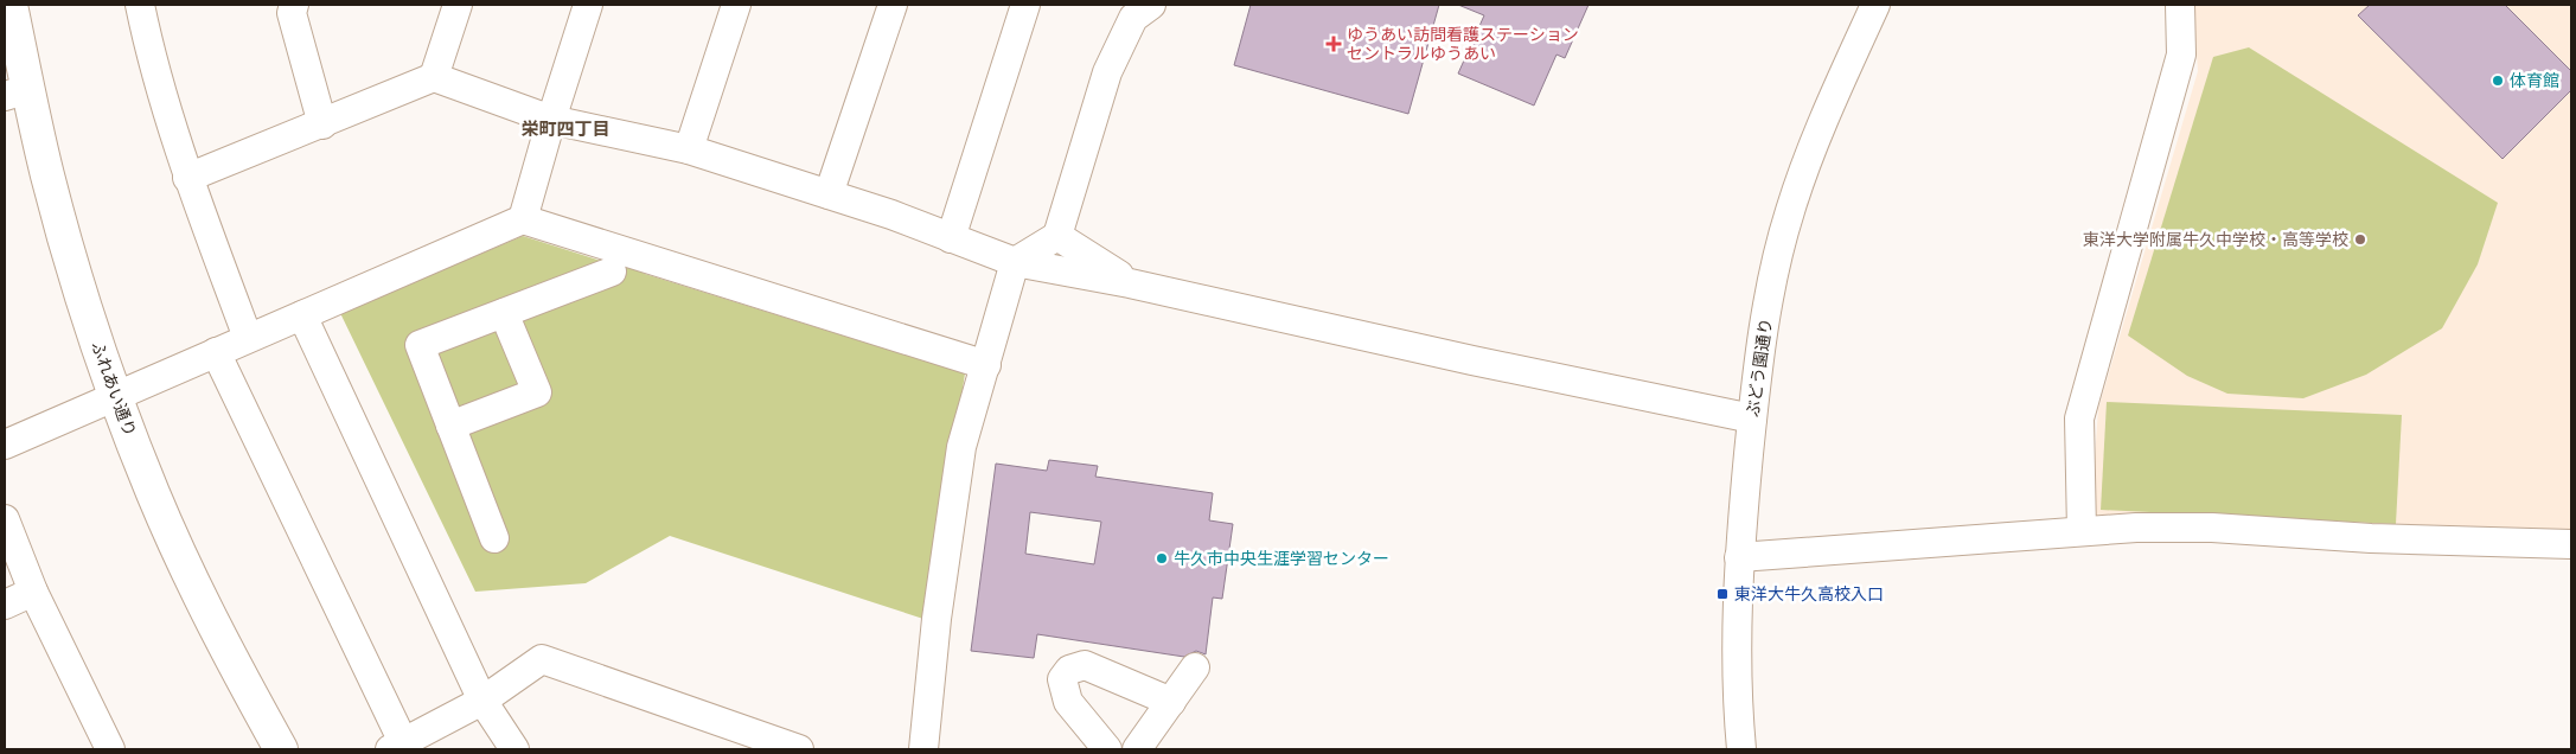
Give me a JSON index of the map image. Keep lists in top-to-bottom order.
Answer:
{
  "streets": {
    "main road": ["ふれあい通り"],
    "street": ["ぶどう園通り"]
  },
  "districts": ["栄町四丁目"],
  "places": {
    "health": ["ゆうあい訪問看護ステーション セントラルゆうあい"],
    "other": ["体育館", "東洋大学附属牛久中学校・高等学校", "牛久市中央生涯学習センター"],
    "transit": ["東洋大牛久高校入口"]
  }
}
